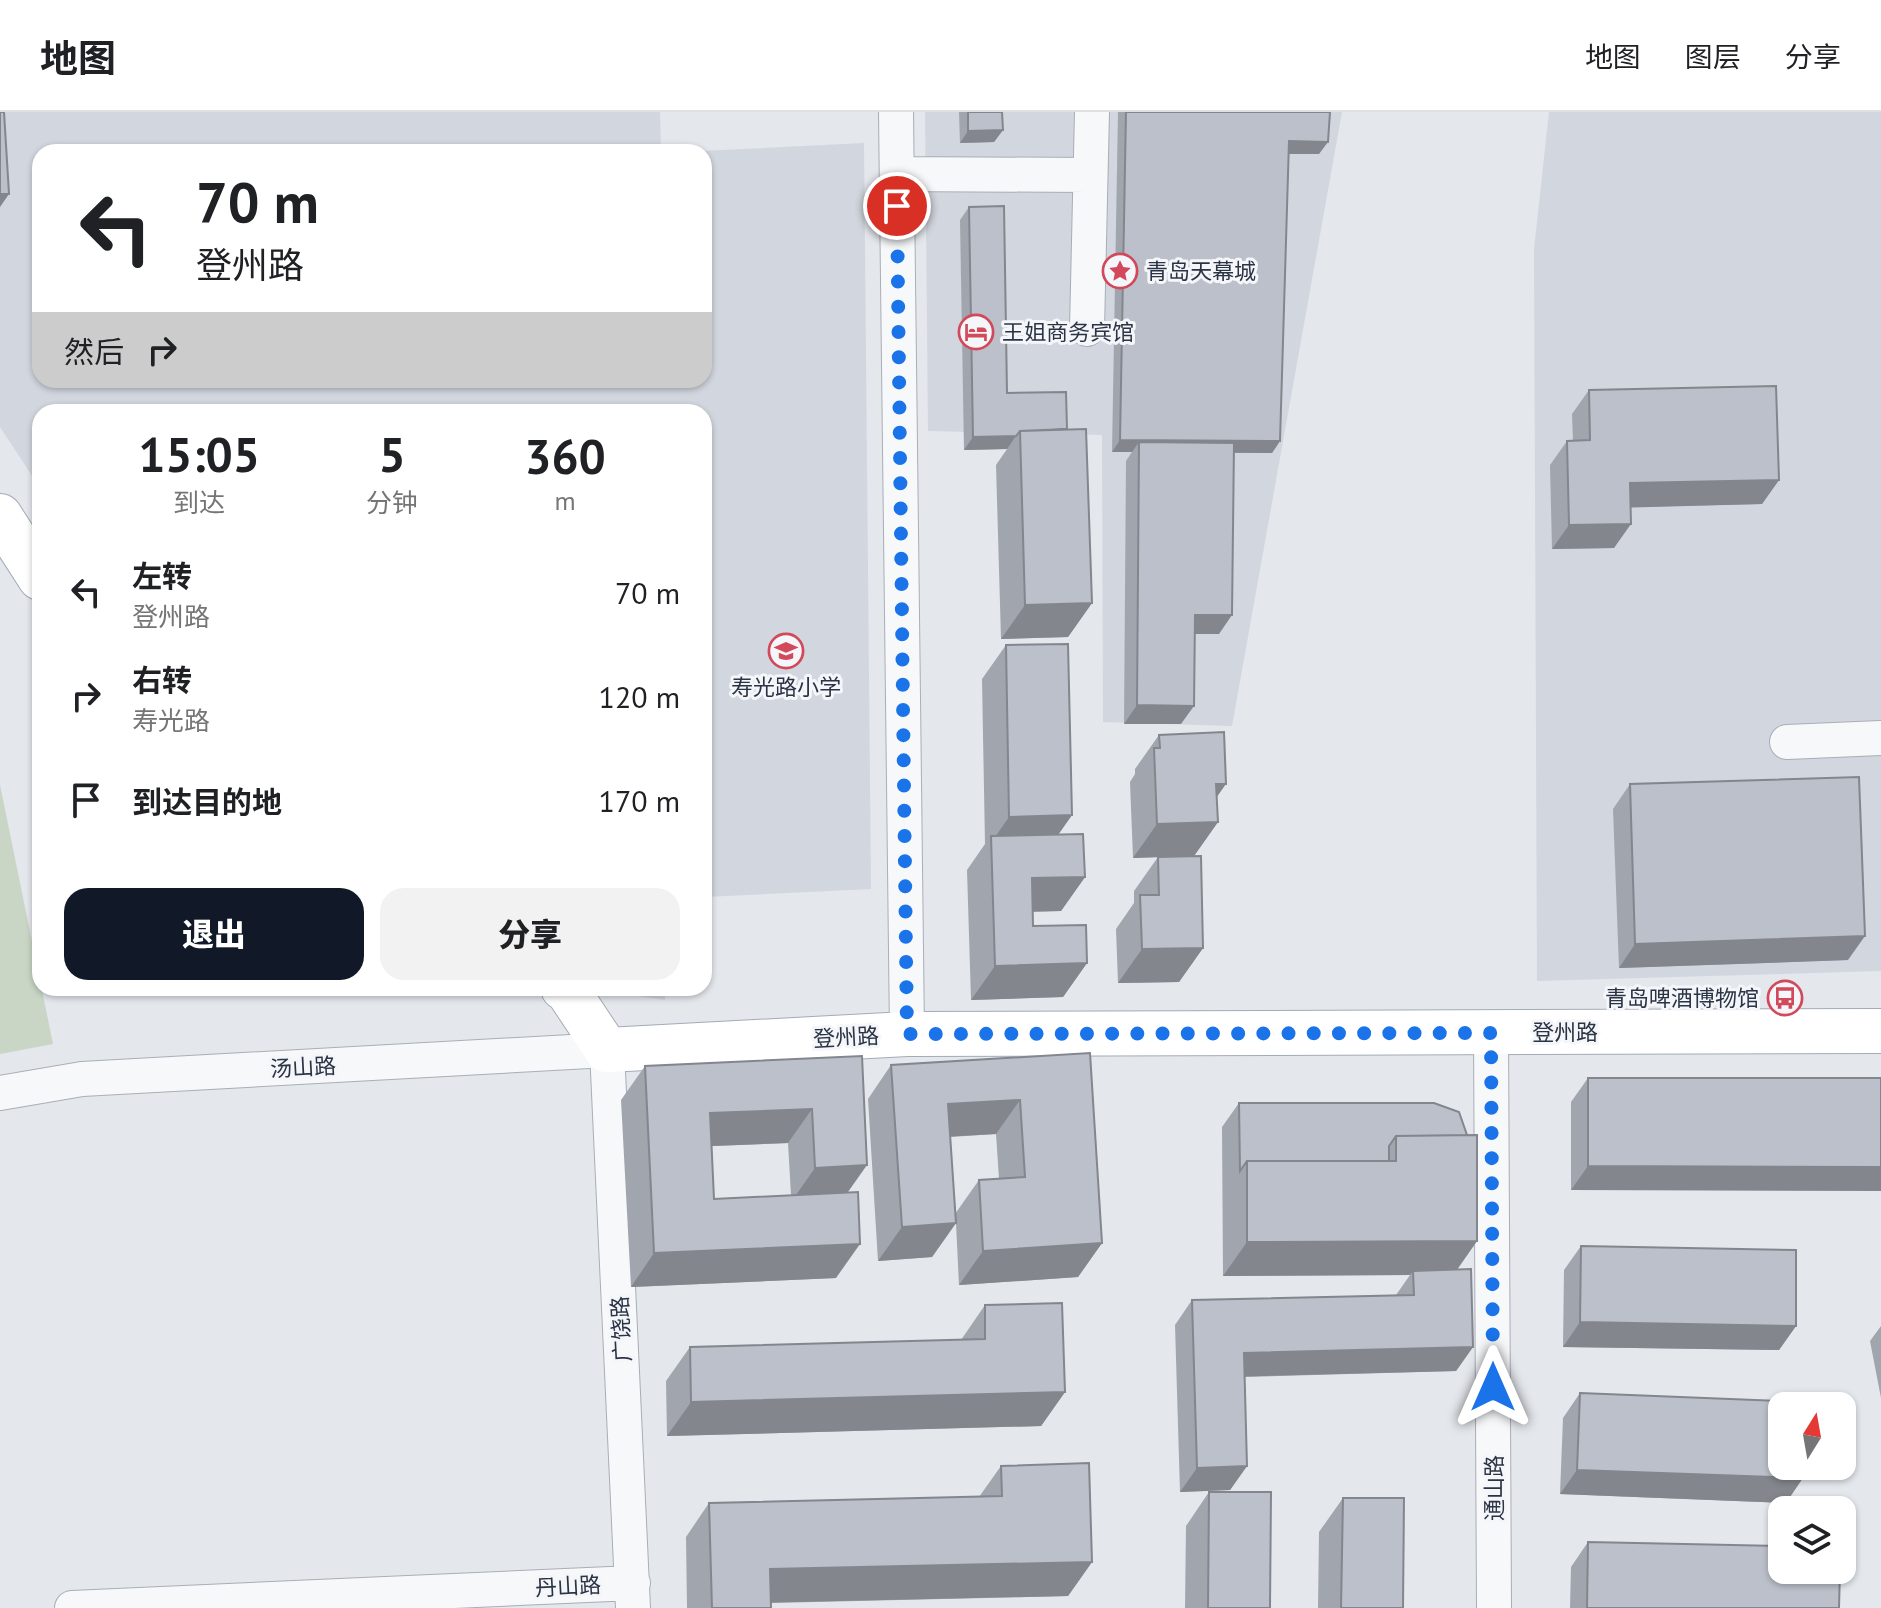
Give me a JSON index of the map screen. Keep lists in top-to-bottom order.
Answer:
{
  "streets": {
    "main road": ["登州路"],
    "street": [
      "汤山路",
      "广饶路",
      "通山路",
      "丹山路"
    ]
  },
  "crossings": [
    ["登州路", "汤山路"],
    ["登州路", "广饶路"],
    ["登州路", "通山路"],
    ["汤山路", "广饶路"],
    ["广饶路", "丹山路"]
  ],
  "places": {
    "place": ["青岛天幕城"],
    "hotel": ["王姐商务宾馆"],
    "school or university": ["寿光路小学"],
    "bus stop": ["青岛啤酒博物馆"]
  },
  "north": "top",
  "page": {
    "header": "地图",
    "nav": ["地图", "图层", "分享"],
    "turn": ["70 m", "登州路"],
    "then": "然后",
    "eta": [
      "15:05",
      "到达",
      "5",
      "分钟",
      "360",
      "m"
    ],
    "list": [
      {
        "name": "左转",
        "note": "登州路",
        "value": "70 m"
      },
      {
        "name": "右转",
        "note": "寿光路",
        "value": "120 m"
      },
      {
        "name": "到达目的地",
        "value": "170 m"
      }
    ],
    "buttons": ["退出", "分享"]
  }
}
